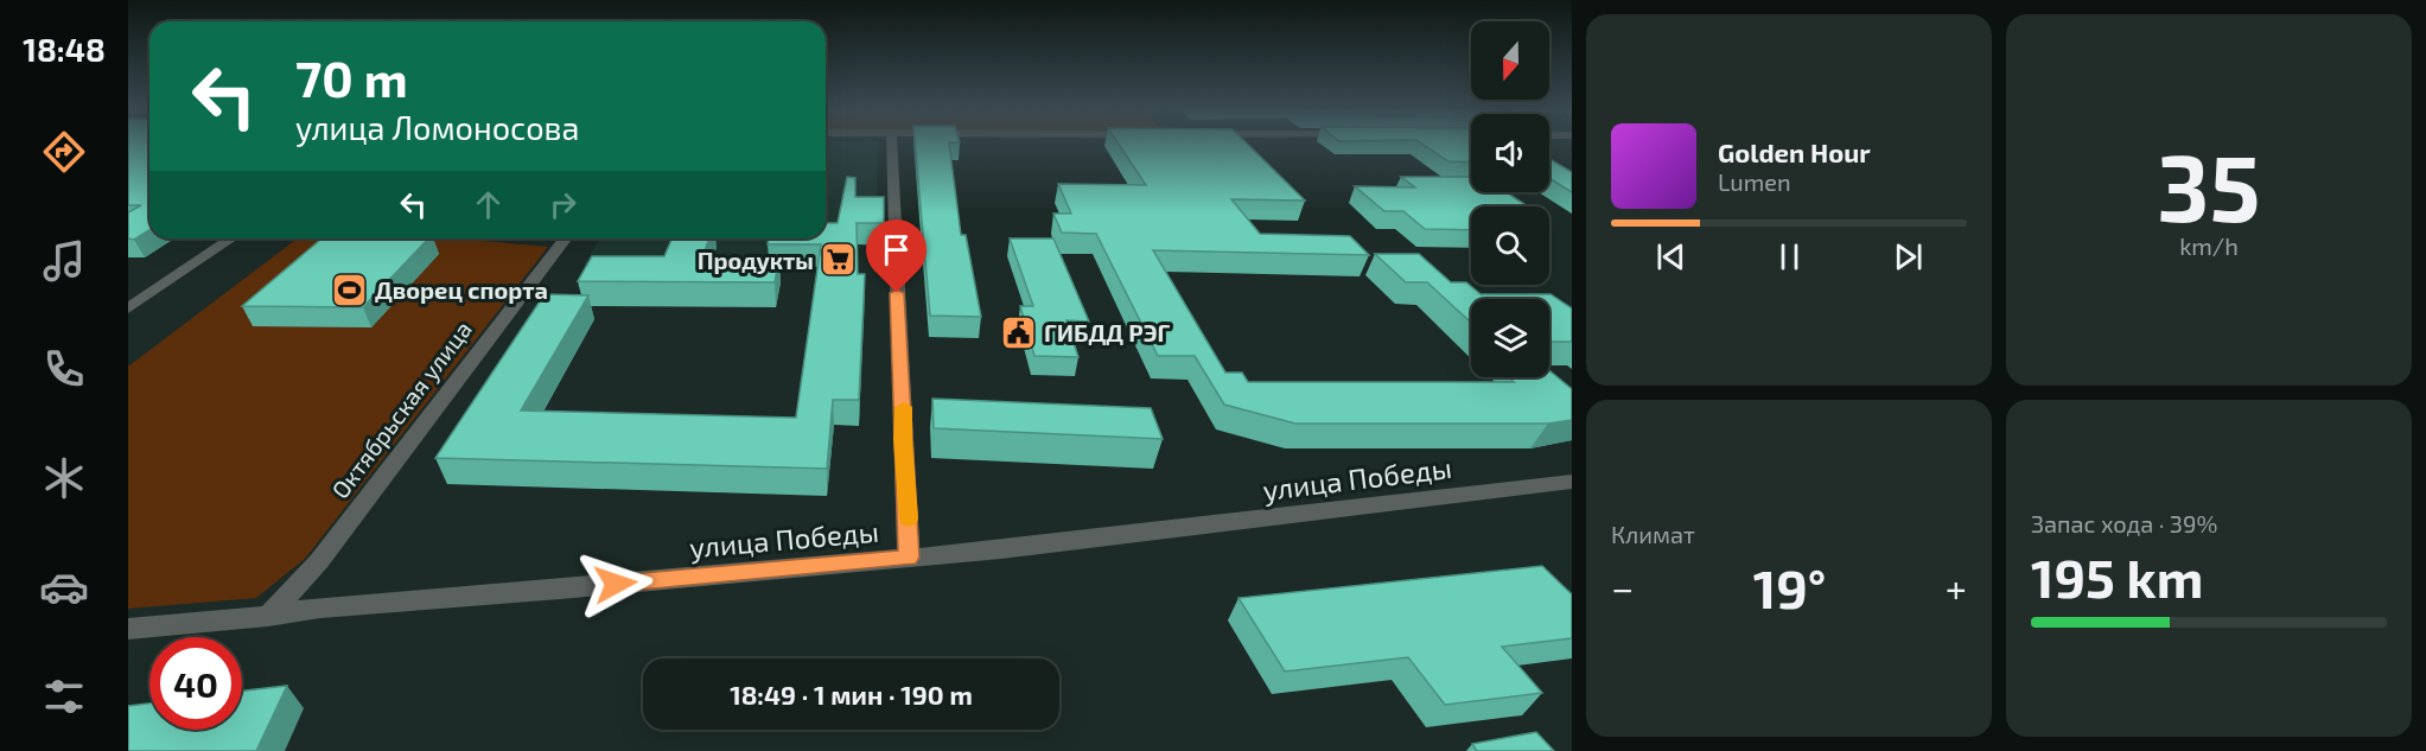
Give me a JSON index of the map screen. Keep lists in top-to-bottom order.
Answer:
{
  "streets": {
    "street": ["Октябрьская улица", "улица Победы"]
  },
  "crossings": [
    ["Октябрьская улица", "улица Победы"]
  ],
  "places": {
    "supermarket": ["Продукты"],
    "sports": ["Дворец спорта"],
    "public building": ["ГИБДД РЭГ"]
  },
  "north": "bottom",
  "page": {
    "tabs": "18:48",
    "tile": [
      ["35", "km/h"],
      "Климат",
      ["Запас хода · 39%", "195 km"]
    ],
    "turn": ["70 m", "улица Ломоносова"],
    "song": ["Golden Hour", "Lumen"],
    "heat": ["−", "19°", "+"],
    "limit": "40",
    "trip": "18:49 · 1 мин · 190 m"
  }
}
